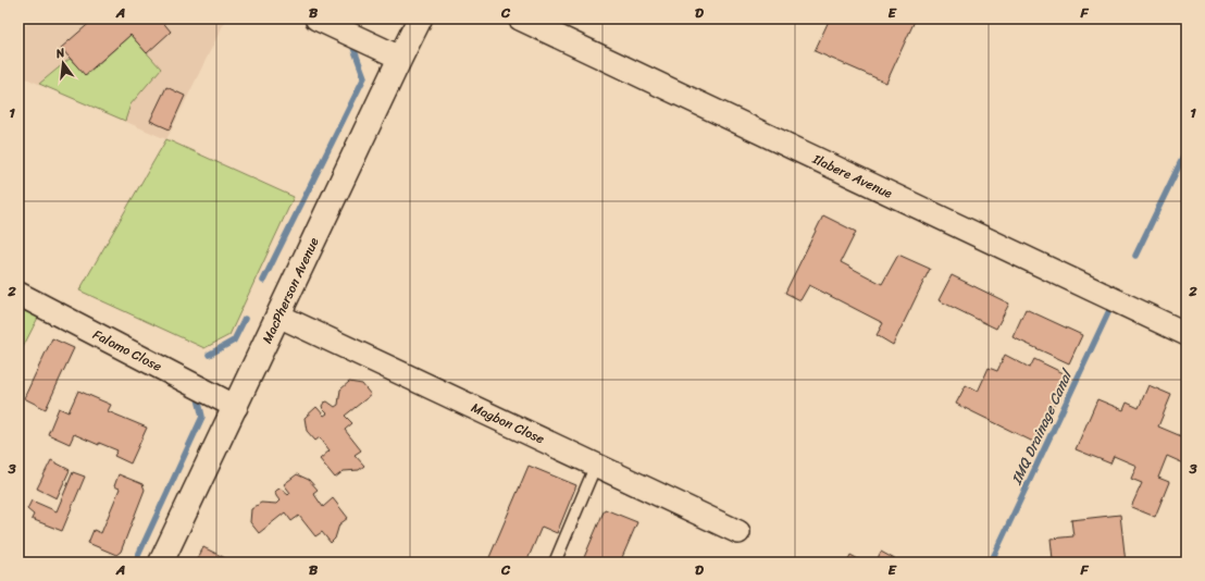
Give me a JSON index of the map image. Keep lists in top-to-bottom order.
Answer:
{
  "streets": {
    "street": [
      "Ilabere Avenue",
      "MacPherson Avenue",
      "Falomo Close",
      "Magbon Close"
    ]
  },
  "crossings": [
    ["MacPherson Avenue", "Falomo Close"],
    ["MacPherson Avenue", "Magbon Close"]
  ],
  "water": ["IMQ Drainage Canal"],
  "north": "top",
  "grid": {
    "columns": [
      "A",
      "B",
      "C",
      "D",
      "E",
      "F"
    ],
    "rows": ["1", "2", "3"]
  }
}
